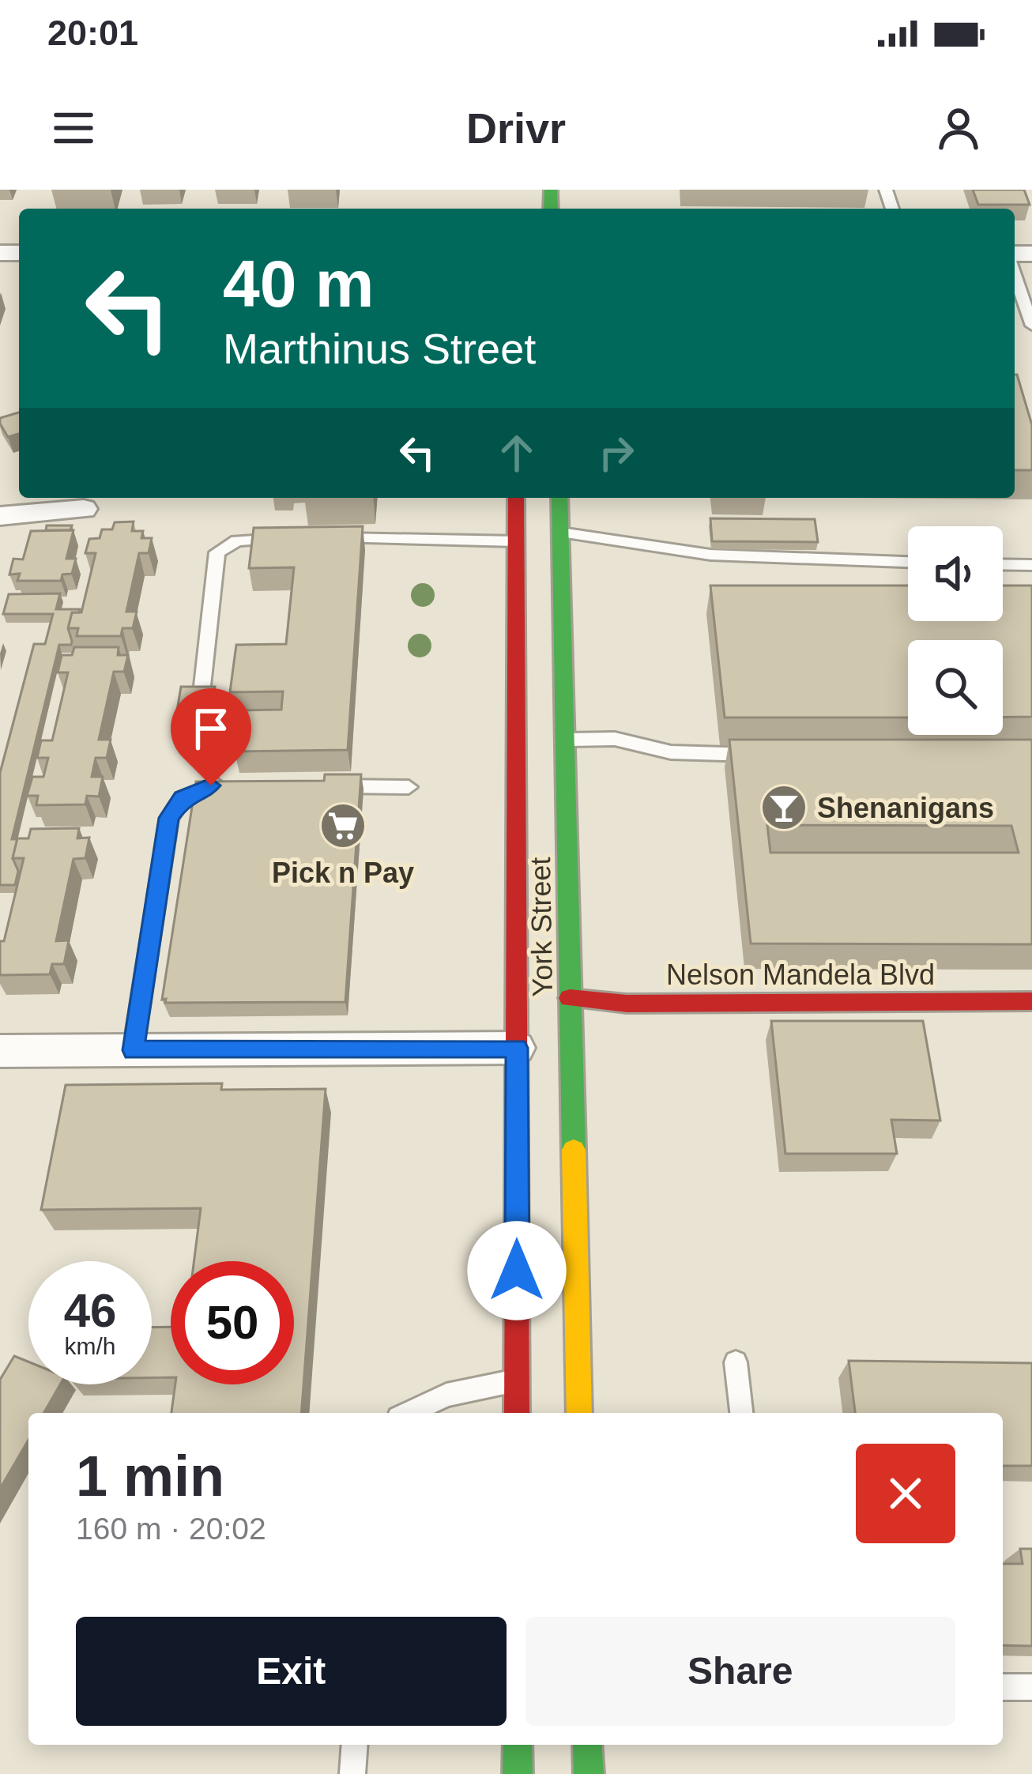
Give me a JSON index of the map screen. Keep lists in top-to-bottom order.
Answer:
{
  "streets": {
    "main road": ["York Street", "Nelson Mandela Blvd"]
  },
  "crossings": [
    ["York Street", "Nelson Mandela Blvd"]
  ],
  "places": {
    "bar": ["Shenanigans"],
    "supermarket": ["Pick n Pay"]
  },
  "page": {
    "status": "20:01",
    "header": "Drivr",
    "turn": ["40 m", "Marthinus Street"],
    "speed": "46 km/h",
    "limit": "50",
    "heading": ["1 min", "160 m · 20:02"],
    "buttons": ["Exit", "Share"]
  }
}
